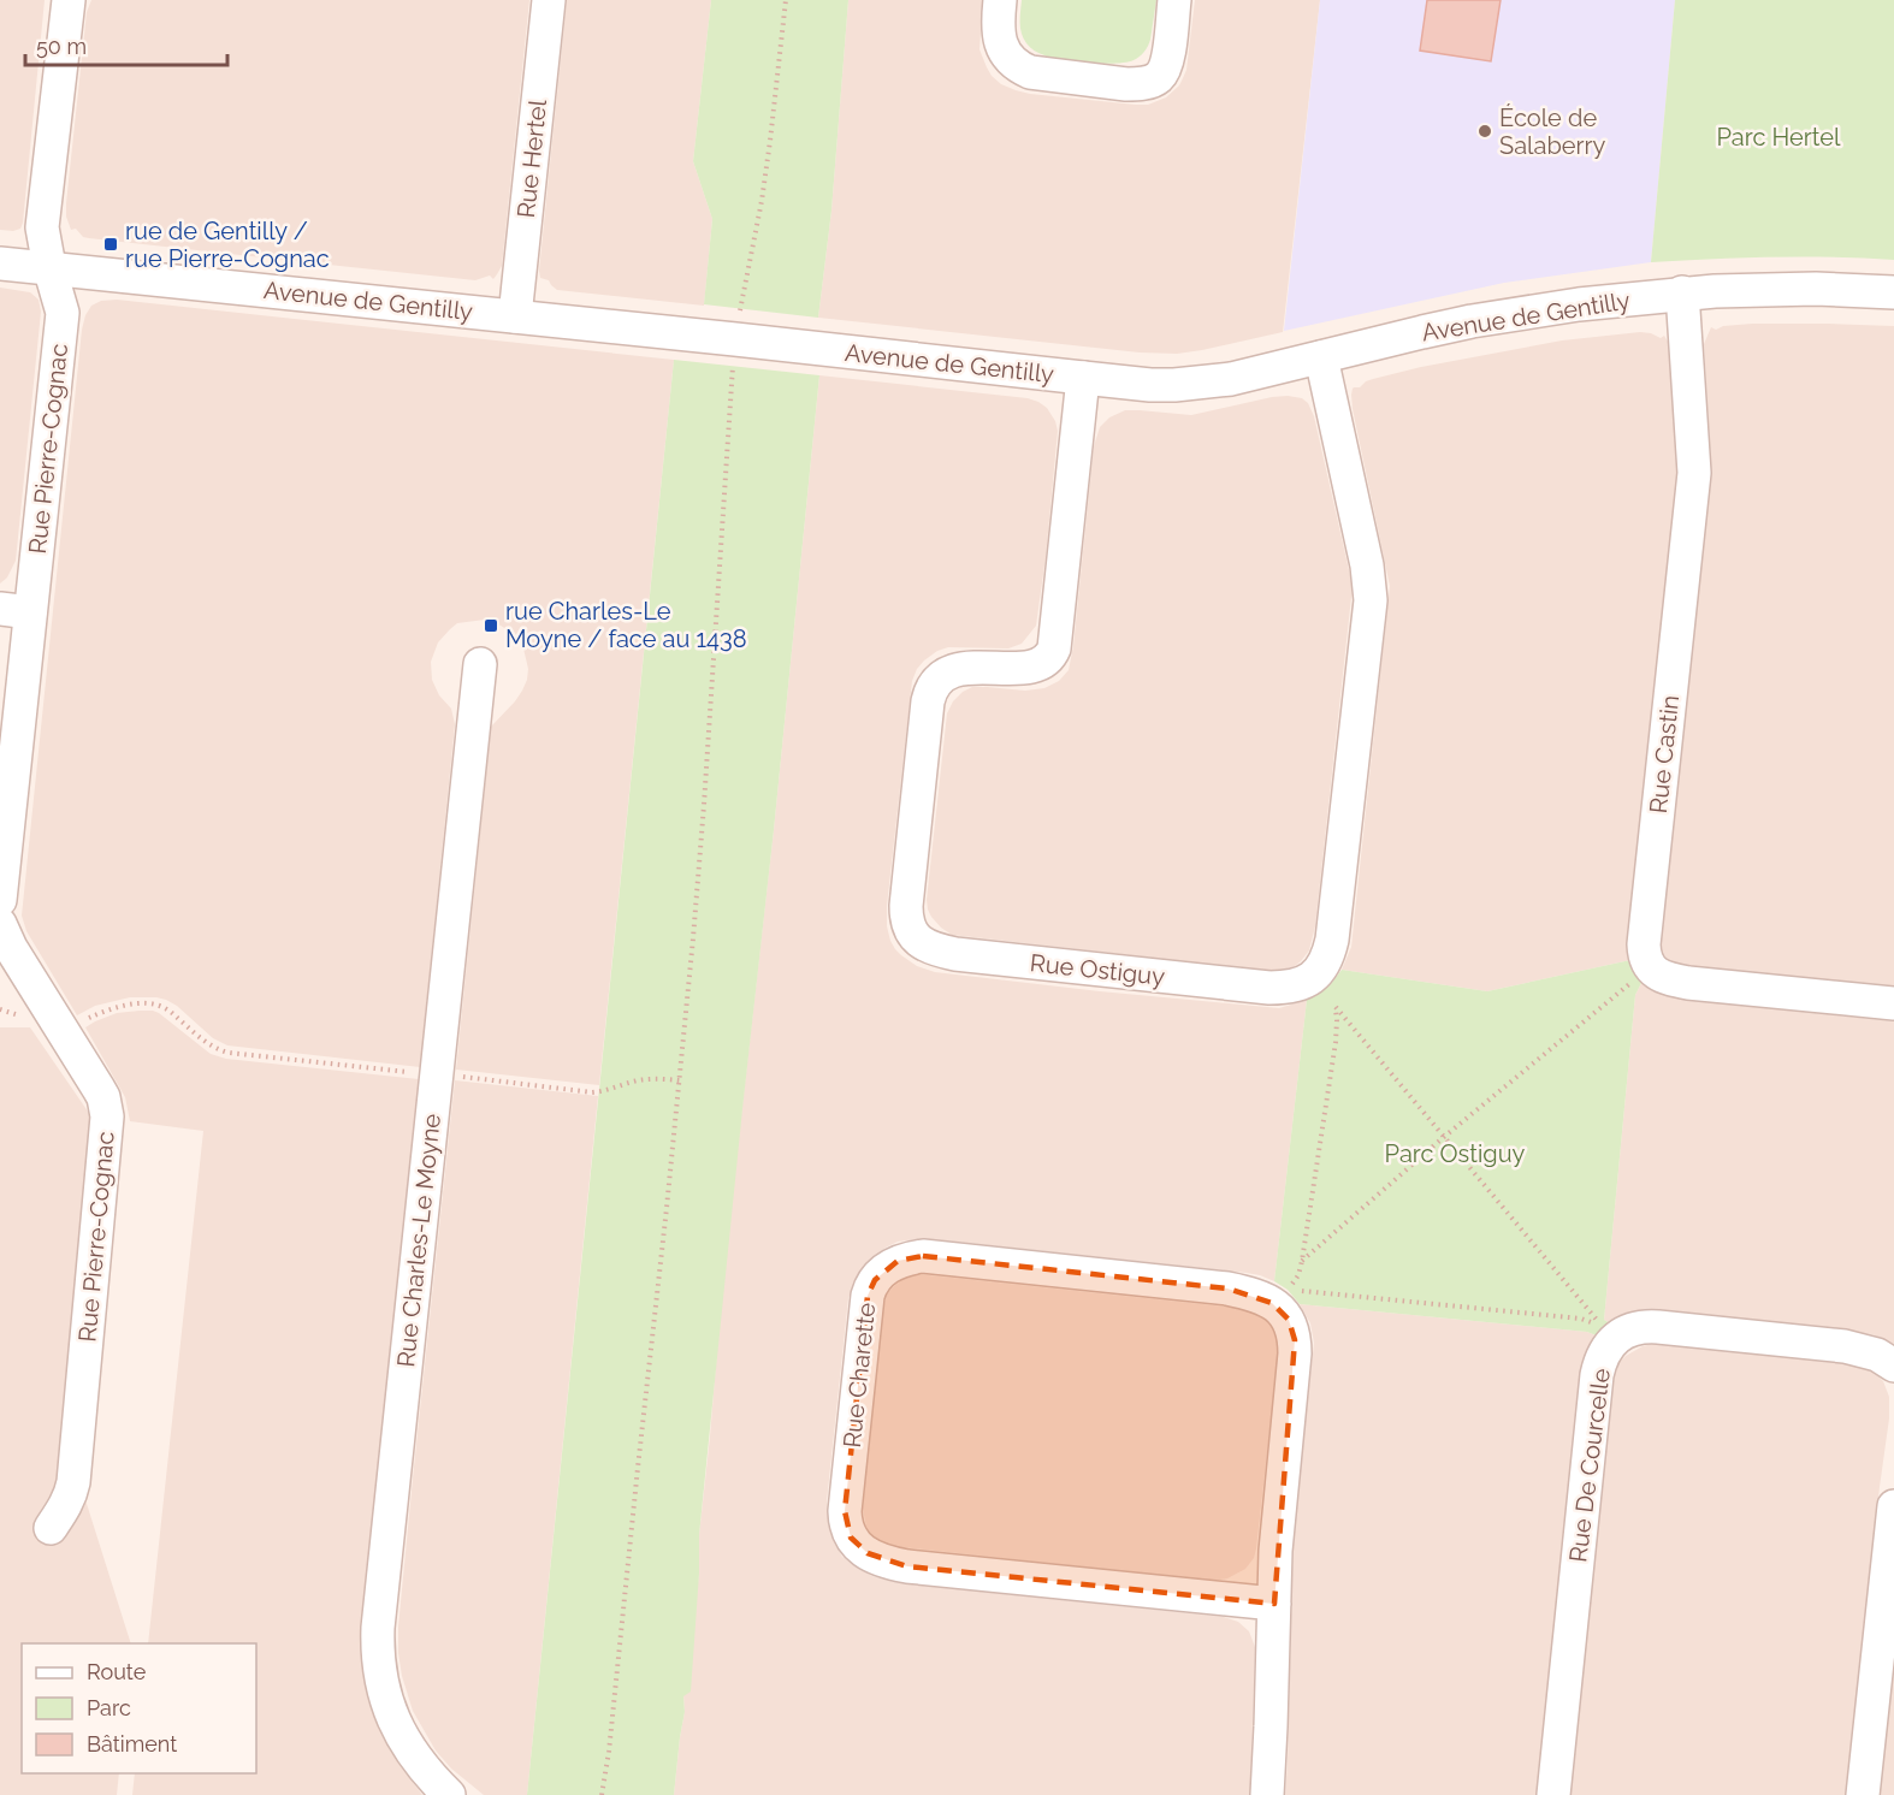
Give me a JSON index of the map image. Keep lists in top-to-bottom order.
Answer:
{
  "streets": {
    "street": [
      "Rue Hertel",
      "Avenue de Gentilly",
      "Rue Pierre-Cognac",
      "Rue Castin",
      "Rue Ostiguy",
      "Rue Charles-Le Moyne",
      "Rue Charette",
      "Rue De Courcelle"
    ]
  },
  "crossings": [
    ["Rue Hertel", "Avenue de Gentilly"],
    ["Avenue de Gentilly", "Rue Pierre-Cognac"],
    ["Avenue de Gentilly", "Rue Castin"],
    ["Avenue de Gentilly", "Rue Ostiguy"]
  ],
  "parks": ["Parc Hertel", "Parc Ostiguy"],
  "places": {
    "other": ["École de Salaberry"],
    "transit": ["rue de Gentilly / rue Pierre-Cognac", "rue Charles-Le Moyne / face au 1438"]
  },
  "legend": ["Route", "Parc", "Bâtiment"],
  "scale_bar": "50 m"
}
